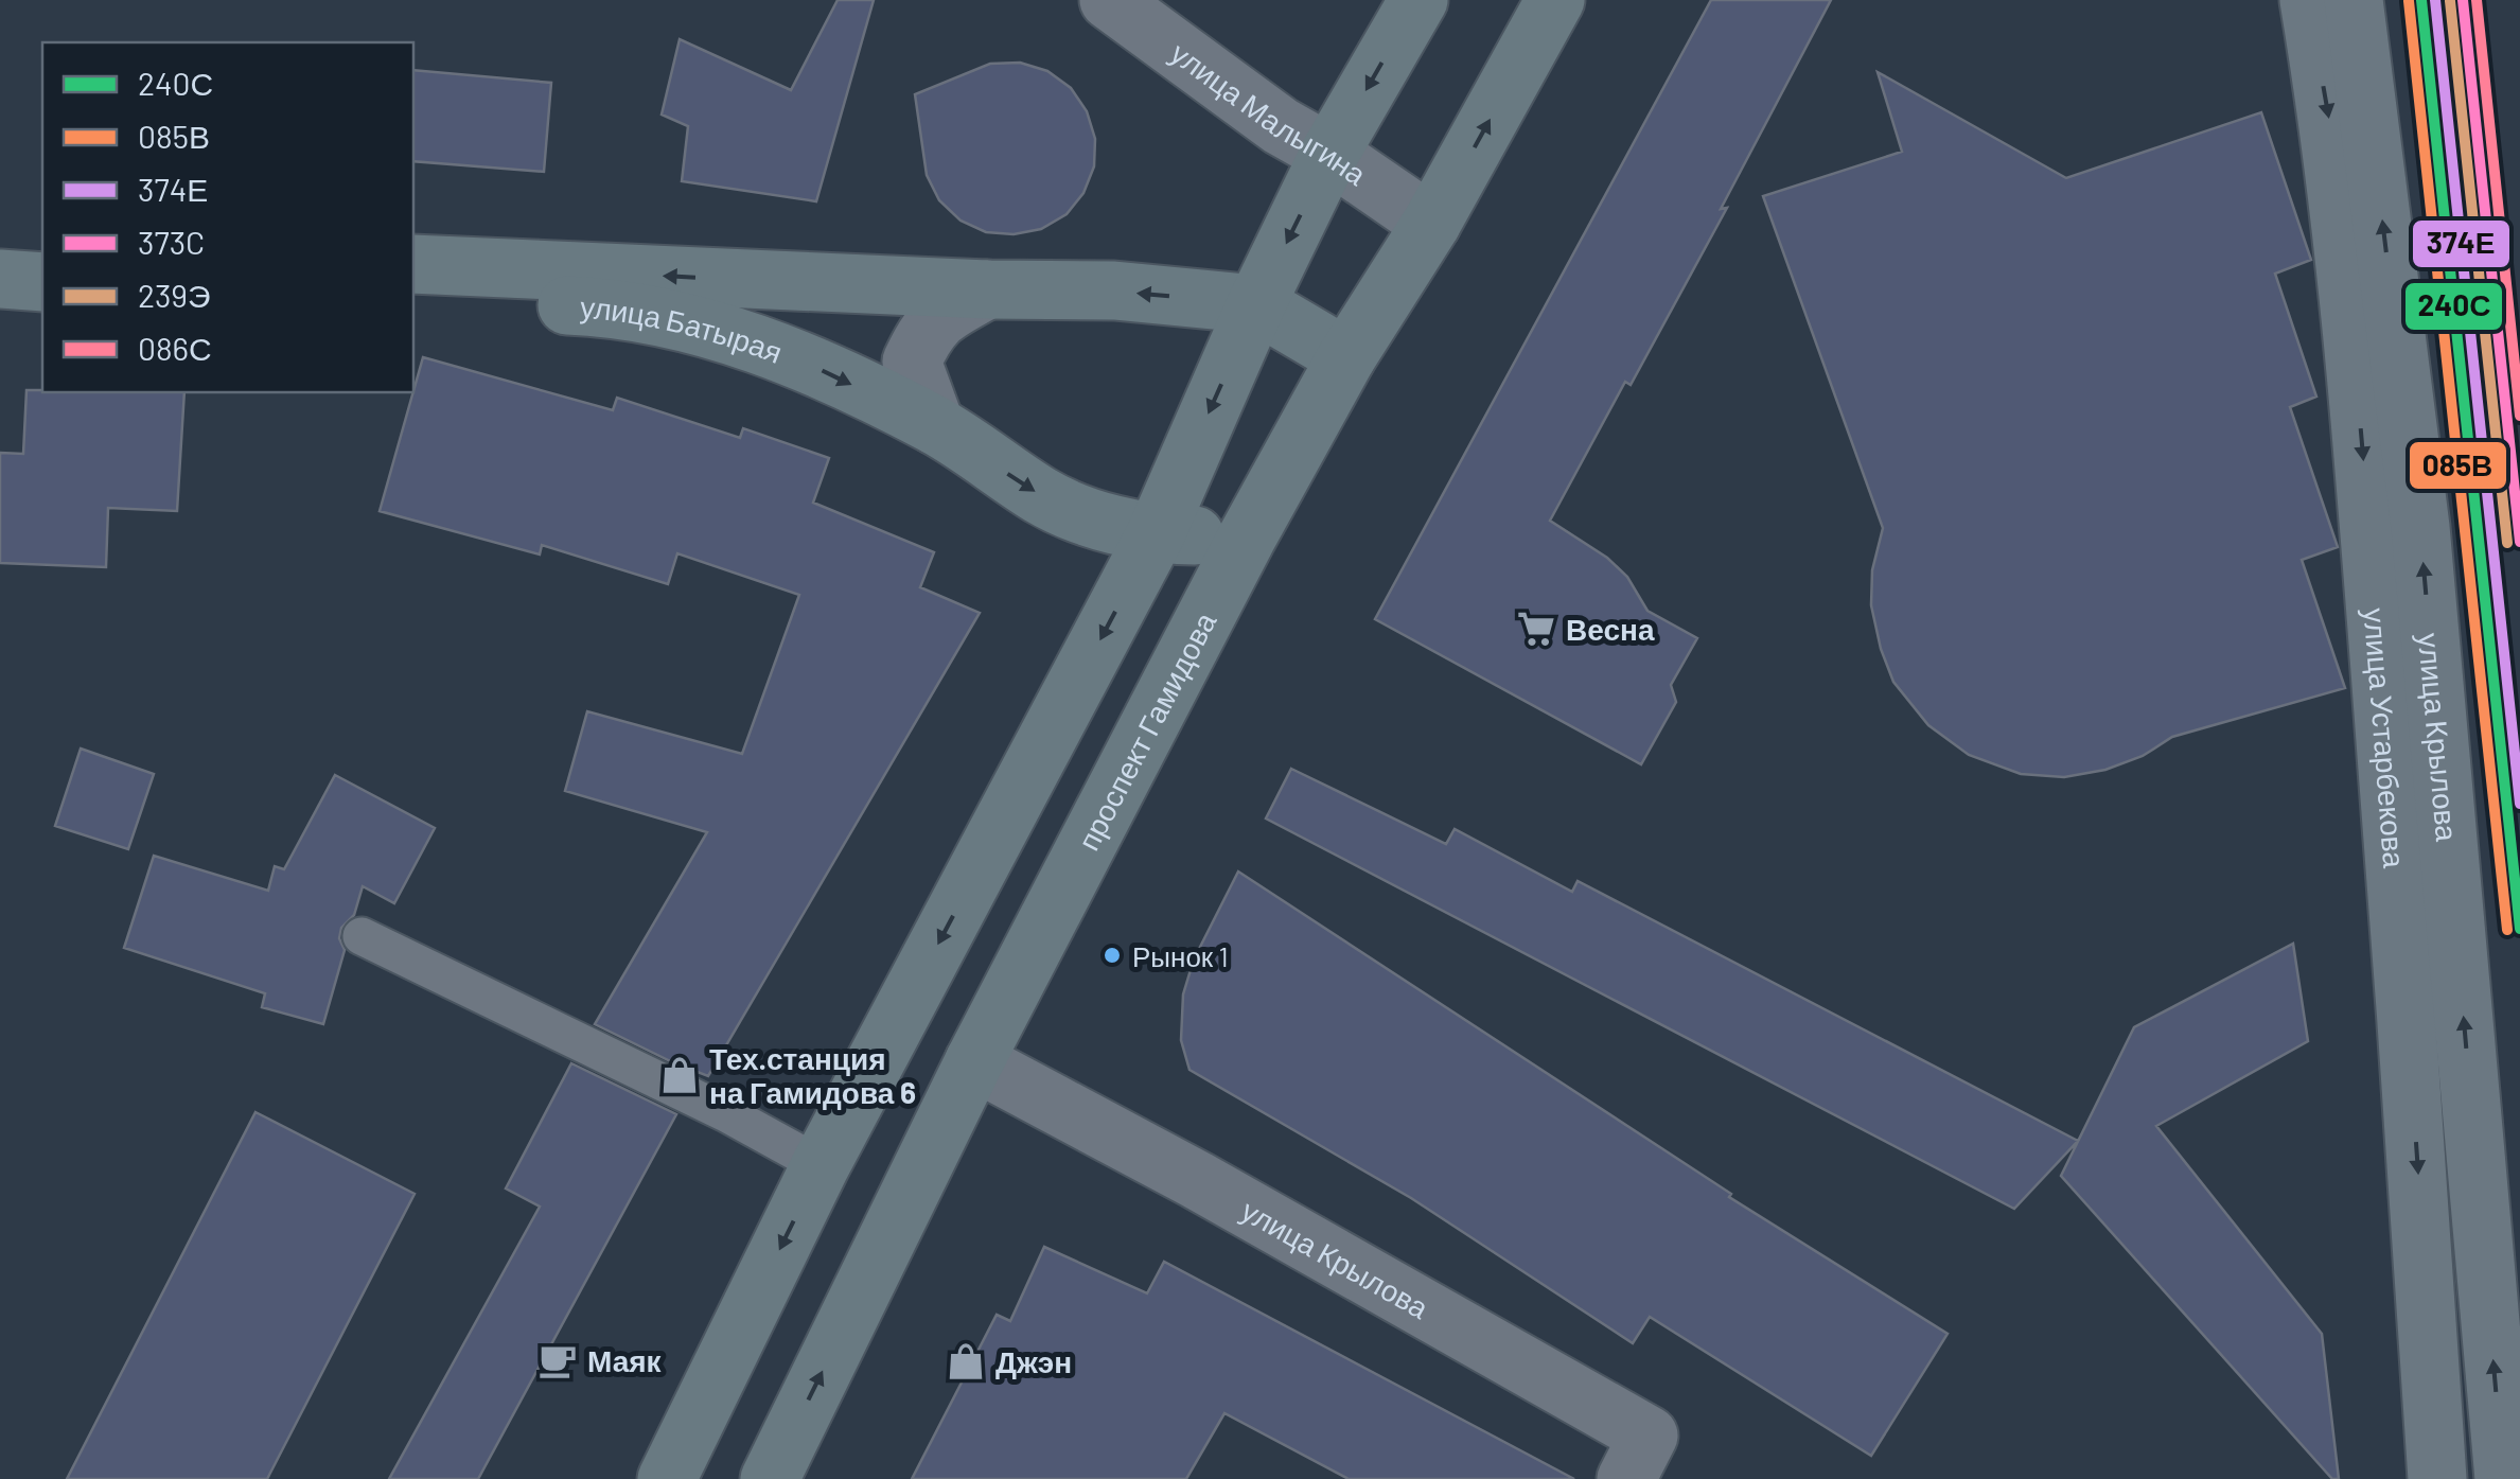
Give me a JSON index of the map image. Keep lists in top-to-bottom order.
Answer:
{
  "streets": {
    "main road": [
      "улица Батырая",
      "проспект Гамидова",
      "улица Устарбекова",
      "улица Крылова"
    ],
    "street": ["улица Малыгина"]
  },
  "crossings": [
    ["улица Малыгина", "проспект Гамидова"],
    ["улица Батырая", "проспект Гамидова"],
    ["проспект Гамидова", "улица Крылова"]
  ],
  "one_way": ["улица Устарбекова", "улица Крылова"],
  "places": {
    "supermarket": ["Весна"],
    "other": ["Рынок 1"],
    "shop": ["Тех.станция на Гамидова 6", "Джэн"],
    "cafe": ["Маяк"]
  },
  "lines": [
    "transit line 240С",
    "transit line 374Е",
    "transit line 373C",
    "transit line 086С",
    "transit line 085В",
    "transit line 239Э"
  ],
  "legend": [
    "240С",
    "085В",
    "374Е",
    "373C",
    "239Э",
    "086С"
  ]
}
